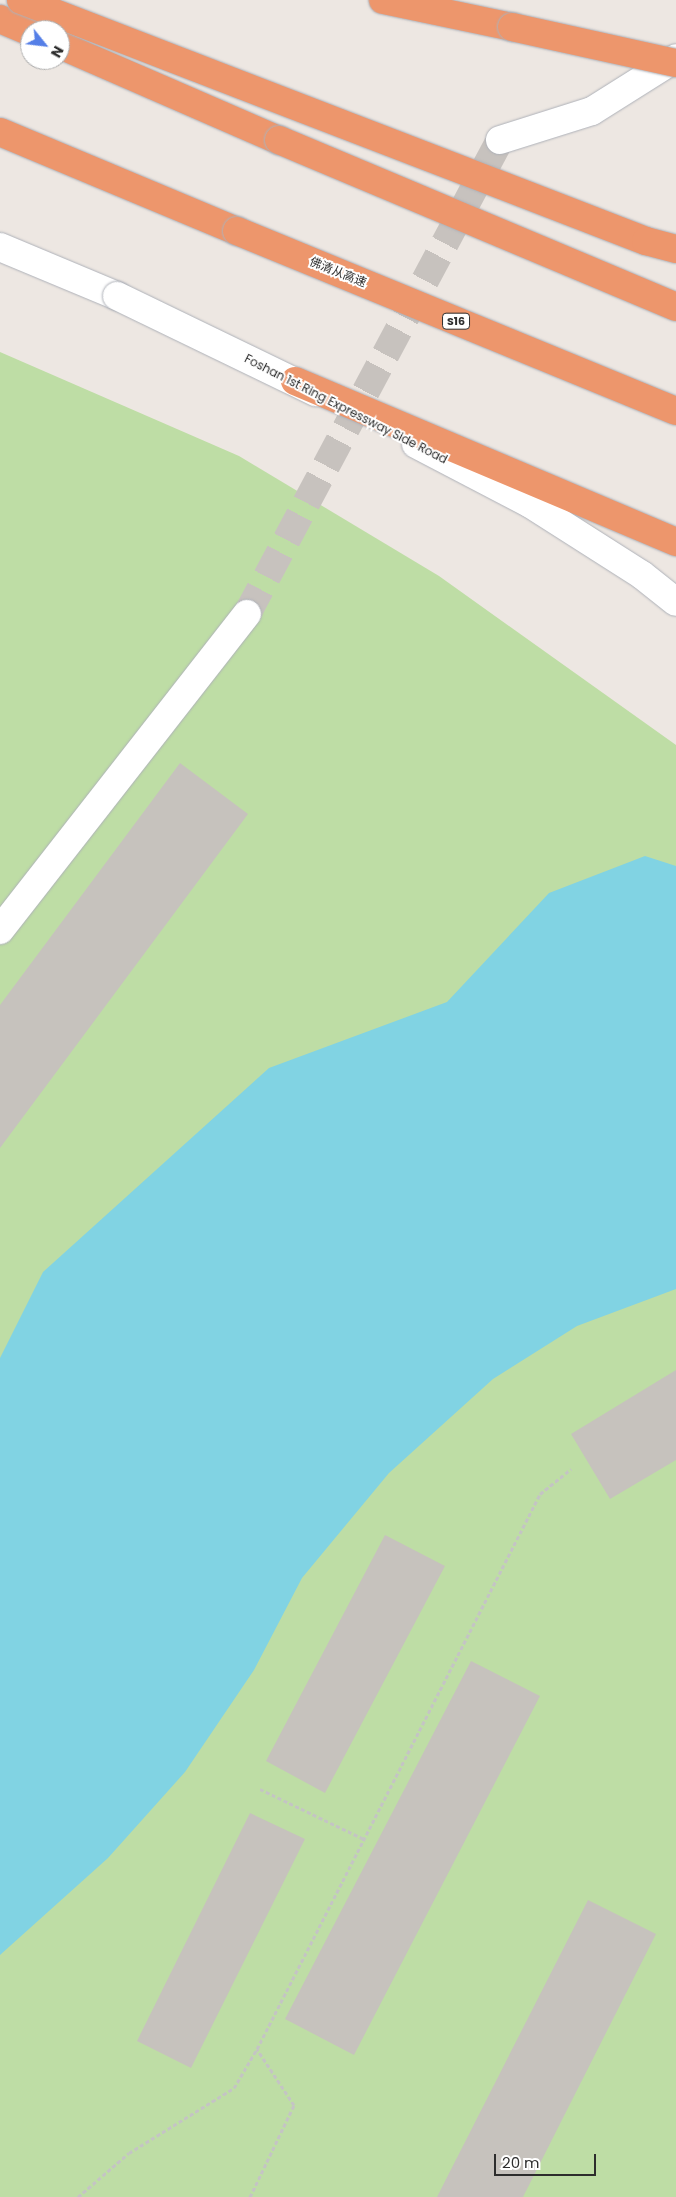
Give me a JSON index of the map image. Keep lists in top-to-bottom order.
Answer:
{
  "streets": {
    "highway": ["佛清从高速", "S16"],
    "main road": ["Foshan 1st Ring Expressway Side Road"]
  },
  "scale_bar": "20 m",
  "north": "bottom right"
}
